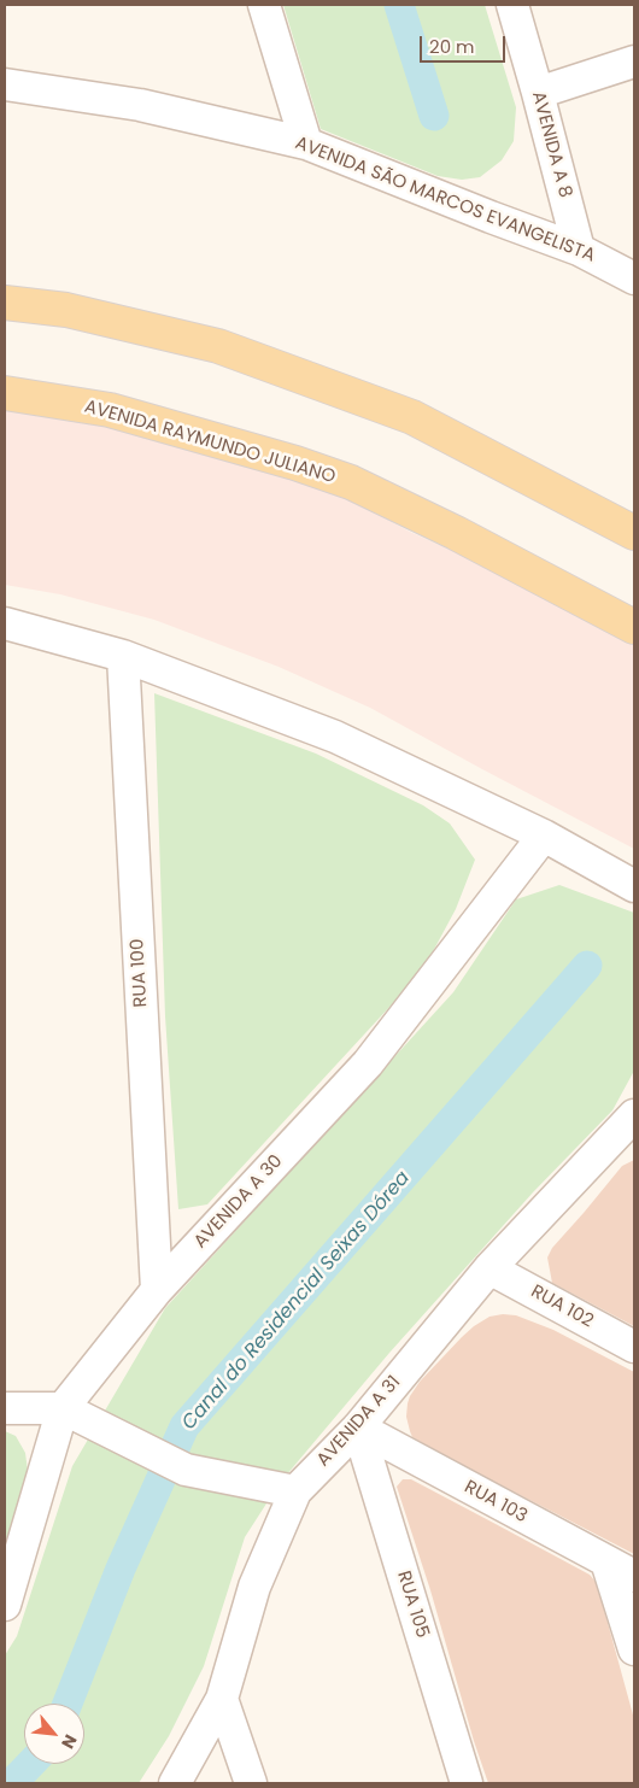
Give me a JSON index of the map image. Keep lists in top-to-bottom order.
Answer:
{
  "streets": {
    "main road": ["AVENIDA RAYMUNDO JULIANO"],
    "street": [
      "AVENIDA A 8",
      "AVENIDA SÃO MARCOS EVANGELISTA",
      "RUA 100",
      "AVENIDA A 30",
      "RUA 102",
      "AVENIDA A 31",
      "RUA 103",
      "RUA 105"
    ]
  },
  "crossings": [
    ["AVENIDA A 8", "AVENIDA SÃO MARCOS EVANGELISTA"],
    ["RUA 100", "AVENIDA A 30"],
    ["RUA 102", "AVENIDA A 31"],
    ["AVENIDA A 31", "RUA 103"],
    ["AVENIDA A 31", "RUA 105"],
    ["RUA 103", "RUA 105"]
  ],
  "water": ["Canal do Residencial Seixas Dórea"],
  "scale_bar": "20 m",
  "north": "bottom right"
}
